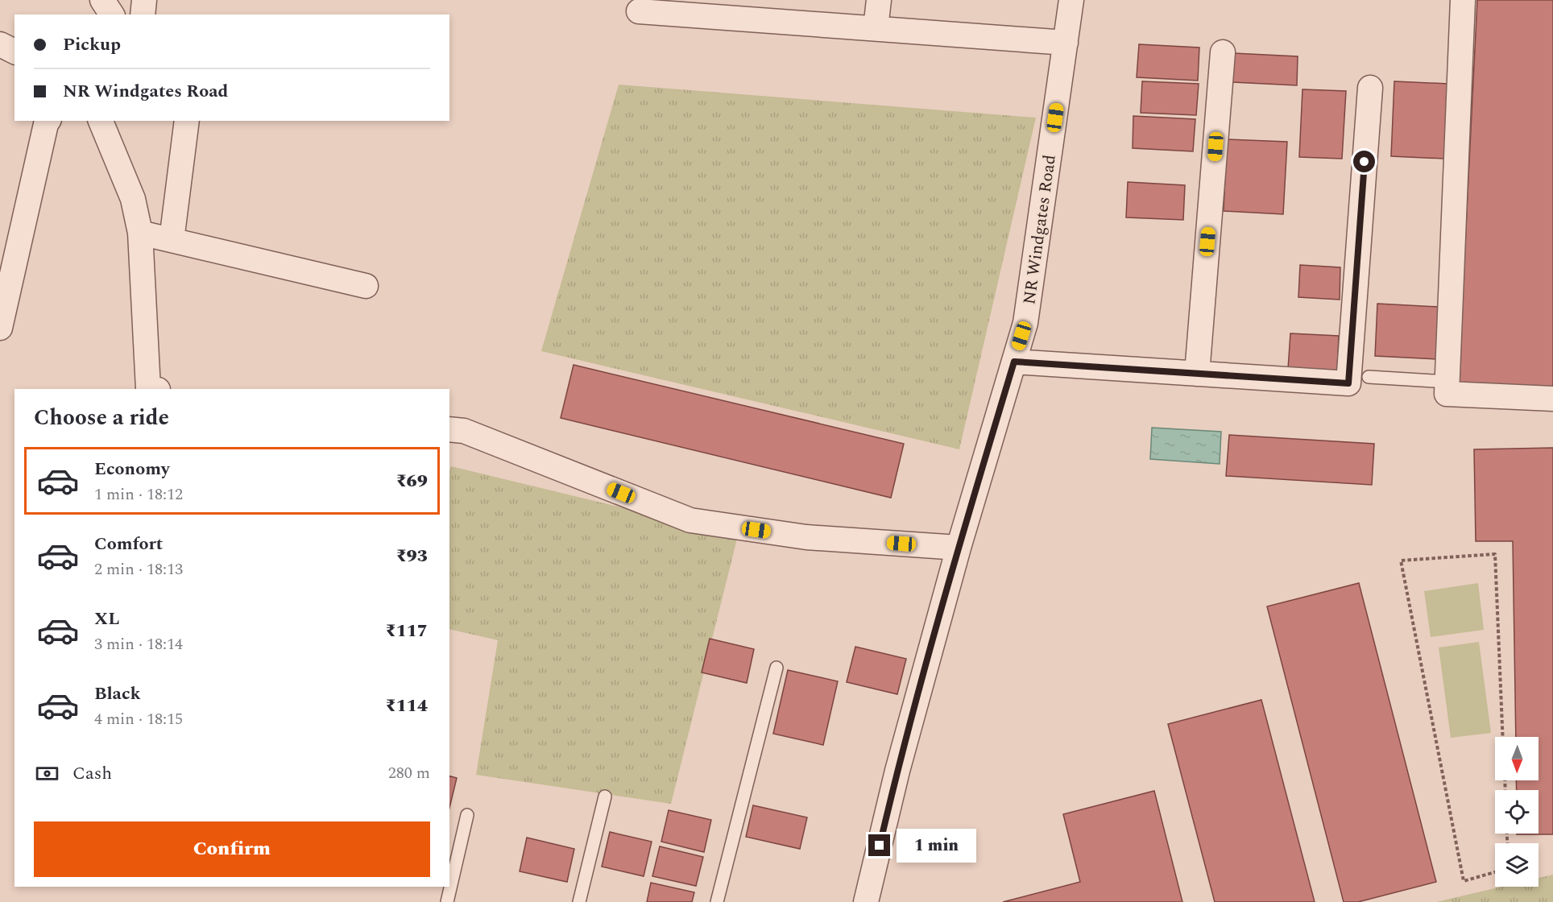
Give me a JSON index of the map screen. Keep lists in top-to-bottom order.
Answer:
{
  "streets": {
    "street": ["NR Windgates Road"]
  },
  "north": "bottom",
  "page": {
    "banner": ["Pickup", "NR Windgates Road"],
    "heading": "Choose a ride",
    "list": [
      {
        "name": "Economy",
        "note": "1 min · 18:12",
        "value": "₹69"
      },
      {
        "name": "Comfort",
        "note": "2 min · 18:13",
        "value": "₹93"
      },
      {
        "name": "XL",
        "note": "3 min · 18:14",
        "value": "₹117"
      },
      {
        "name": "Black",
        "note": "4 min · 18:15",
        "value": "₹114"
      }
    ],
    "pay": ["Cash", "280 m"],
    "buttons": "Confirm",
    "bubble": "1 min"
  }
}
